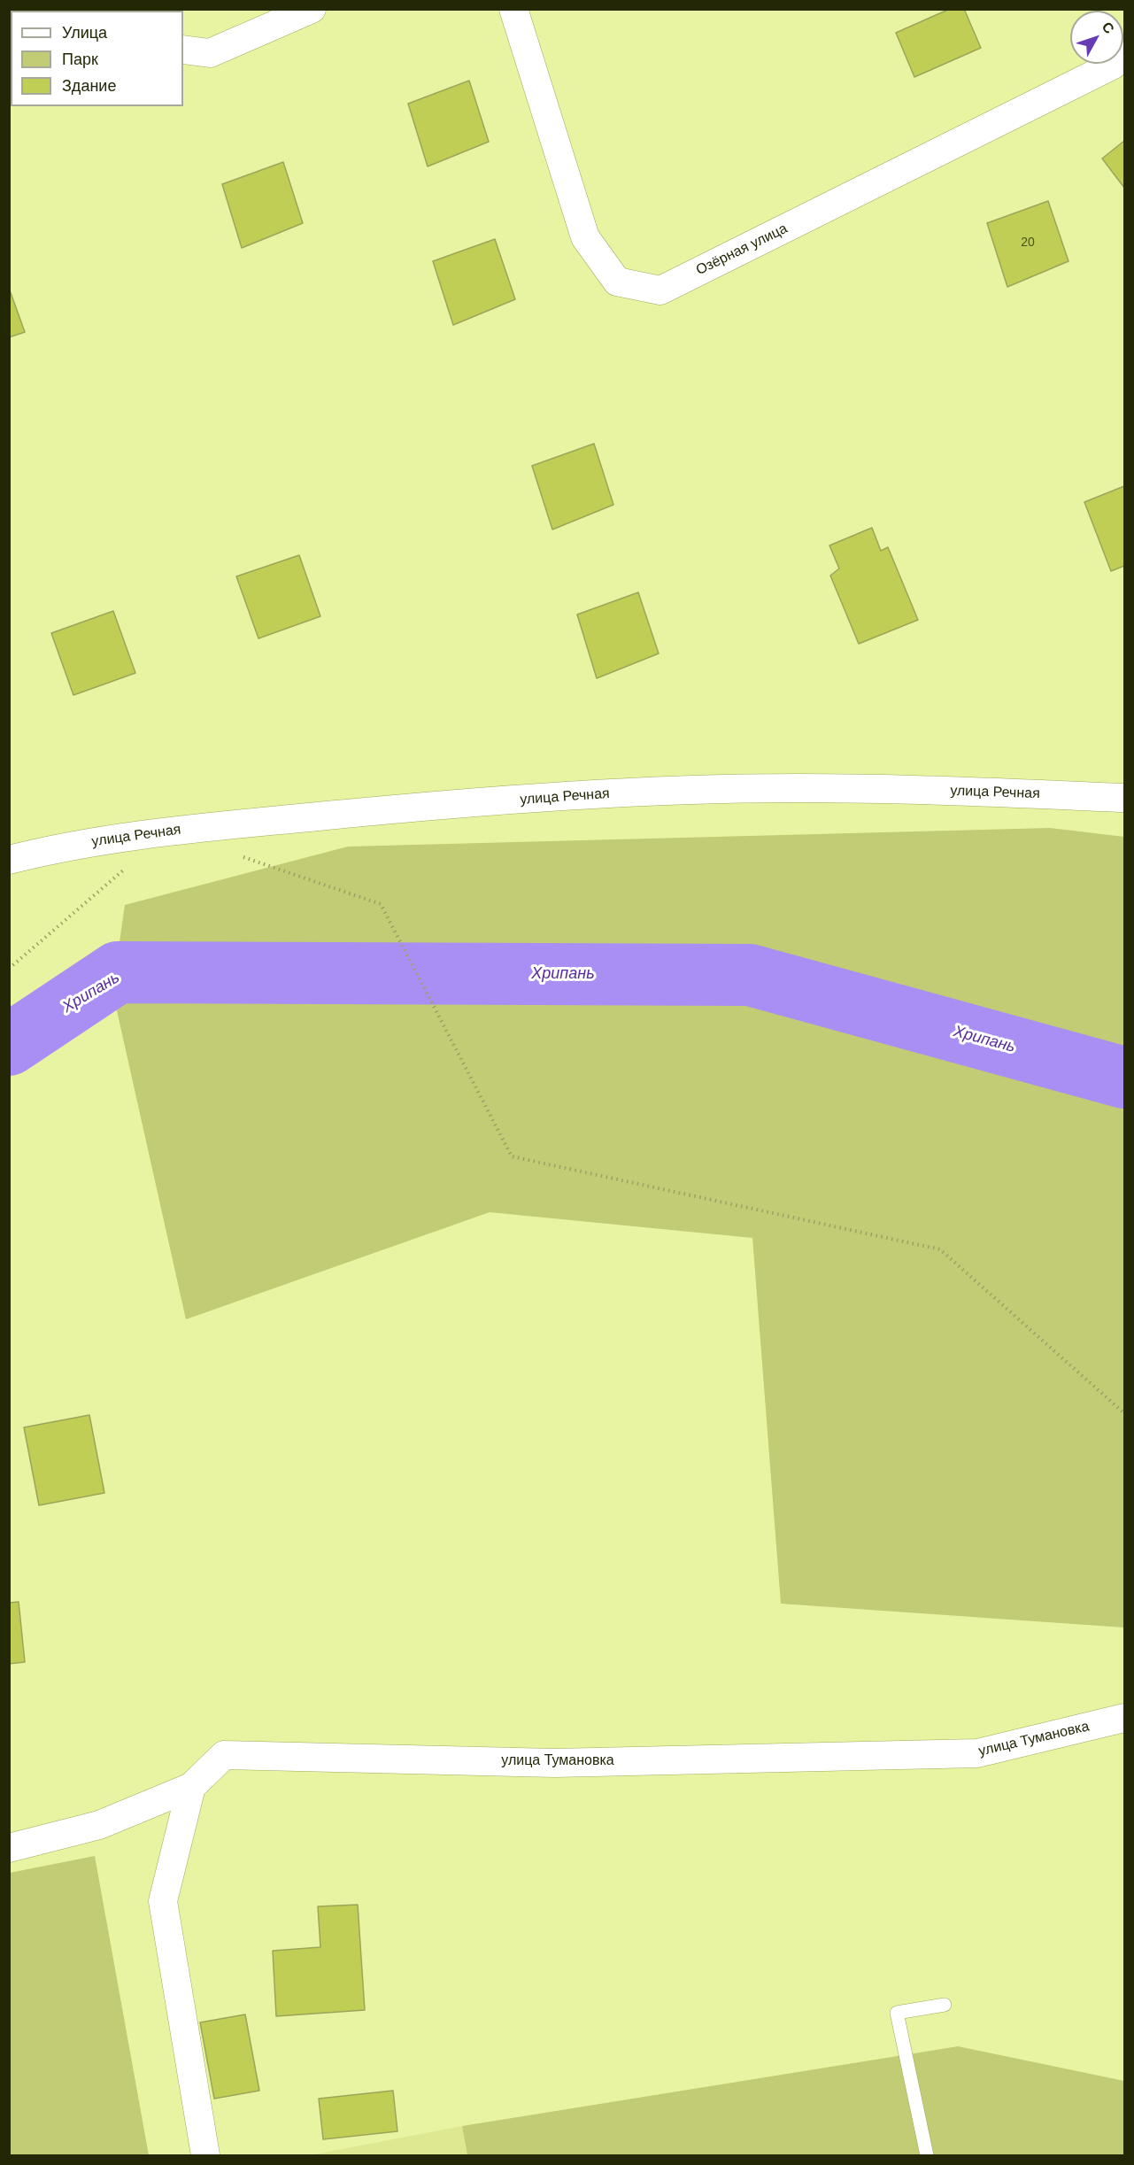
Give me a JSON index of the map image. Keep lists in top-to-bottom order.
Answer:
{
  "streets": {
    "street": ["Озёрная улица", "улица Речная", "улица Тумановка"]
  },
  "water": ["Хрипань"],
  "house_numbers": ["20"],
  "legend": ["Улица", "Парк", "Здание"],
  "north": "top right"
}
